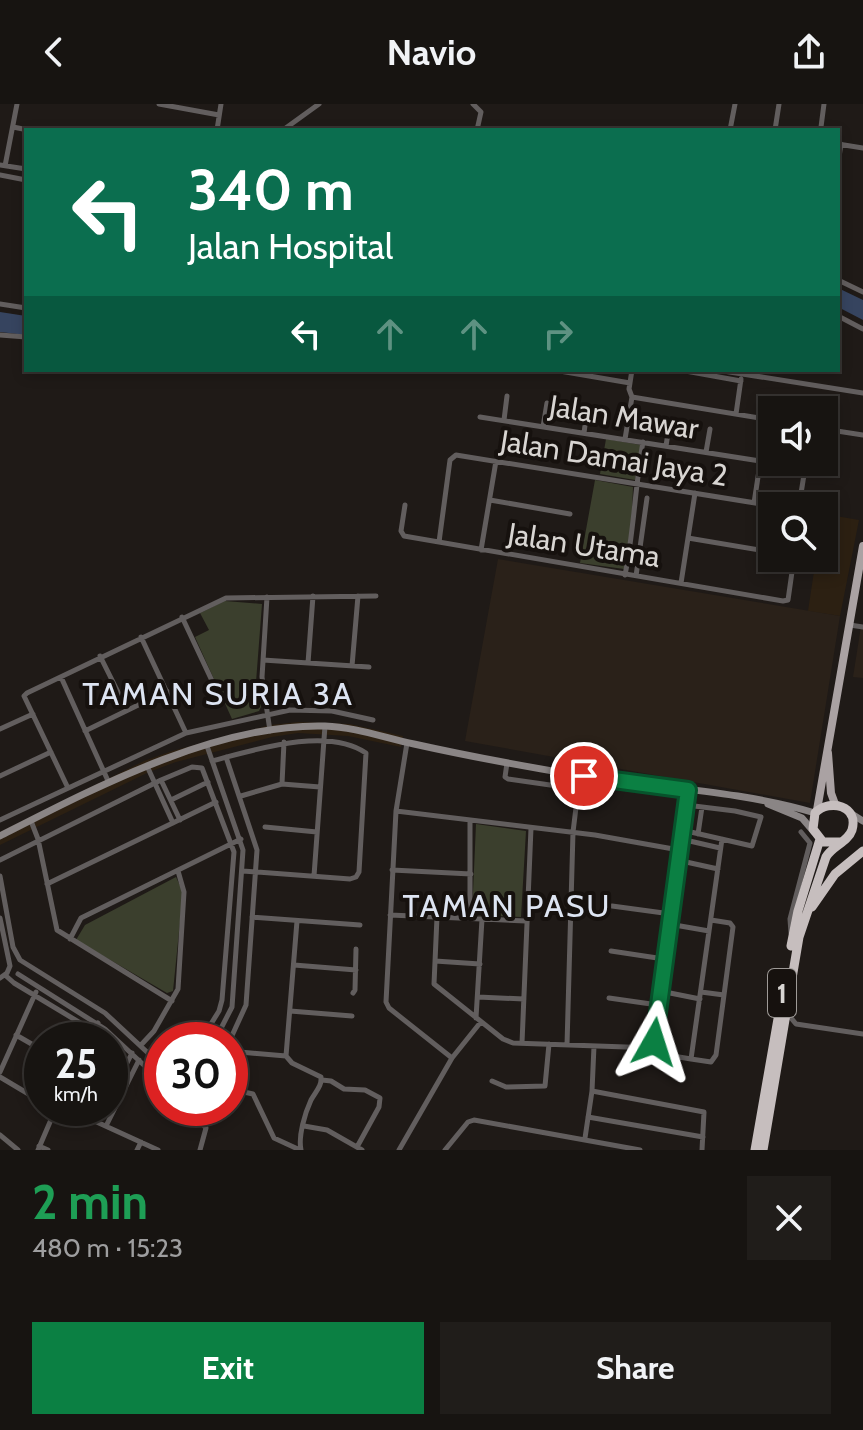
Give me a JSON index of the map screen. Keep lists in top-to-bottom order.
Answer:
{
  "streets": {
    "highway": ["1"],
    "street": ["Jalan Mawar", "Jalan Damai Jaya 2", "Jalan Utama"]
  },
  "crossings": [
    ["Jalan Damai Jaya 2", "Jalan Utama"]
  ],
  "districts": ["TAMAN SURIA 3A", "TAMAN PASU"],
  "page": {
    "header": "Navio",
    "turn": ["340 m", "Jalan Hospital"],
    "speed": "25 km/h",
    "limit": "30",
    "heading": ["2 min", "480 m · 15:23"],
    "buttons": ["Exit", "Share"]
  }
}
